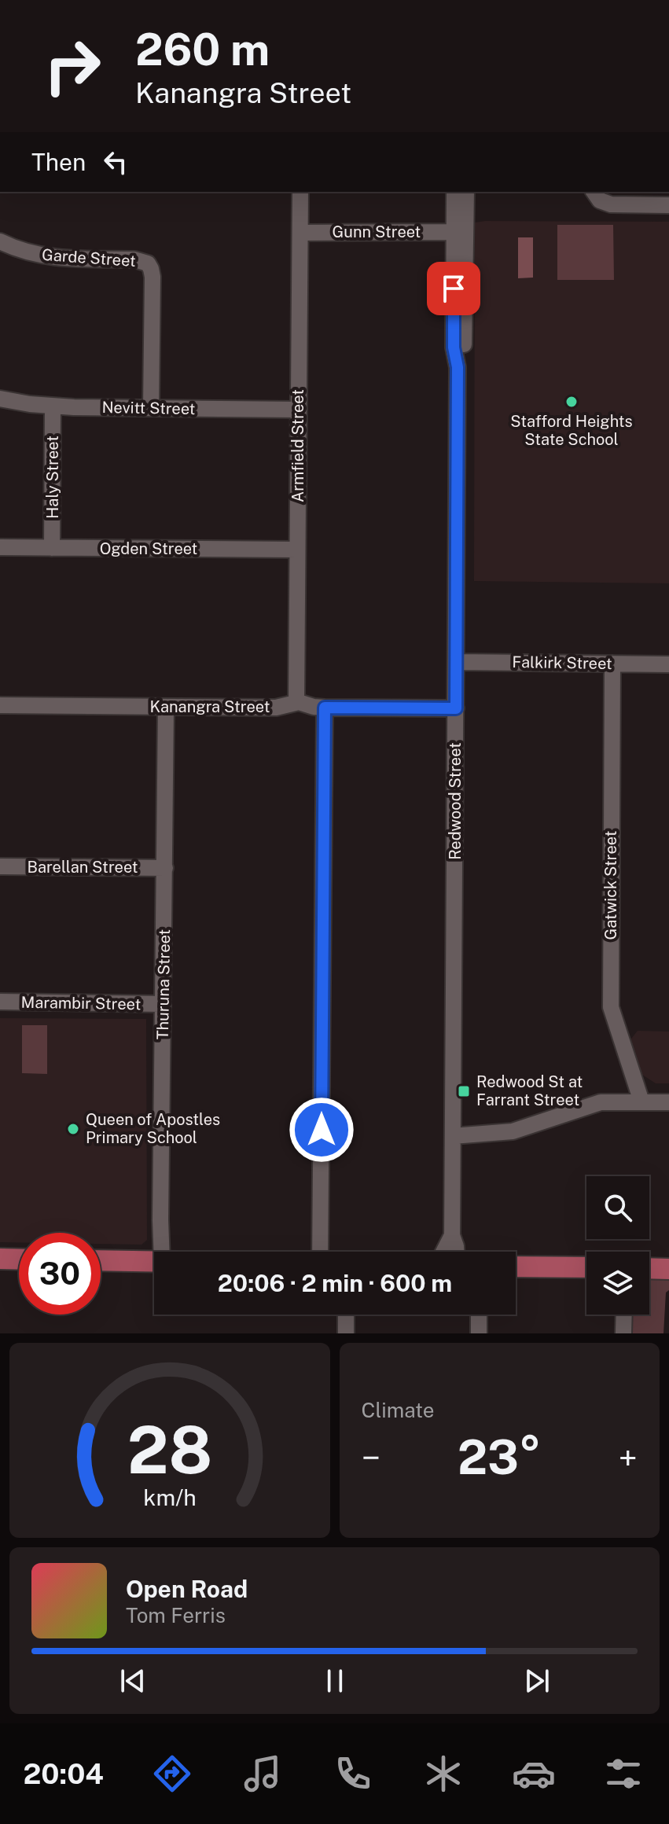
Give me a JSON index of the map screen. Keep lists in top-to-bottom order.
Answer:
{
  "streets": {
    "street": [
      "Gunn Street",
      "Garde Street",
      "Nevitt Street",
      "Armfield Street",
      "Haly Street",
      "Ogden Street",
      "Falkirk Street",
      "Kanangra Street",
      "Redwood Street",
      "Barellan Street",
      "Gatwick Street",
      "Thuruna Street",
      "Marambir Street"
    ]
  },
  "crossings": [
    ["Gunn Street", "Armfield Street"],
    ["Gunn Street", "Redwood Street"],
    ["Garde Street", "Nevitt Street"],
    ["Nevitt Street", "Armfield Street"],
    ["Nevitt Street", "Haly Street"],
    ["Armfield Street", "Ogden Street"],
    ["Armfield Street", "Kanangra Street"],
    ["Haly Street", "Ogden Street"],
    ["Falkirk Street", "Redwood Street"],
    ["Falkirk Street", "Gatwick Street"],
    ["Kanangra Street", "Redwood Street"],
    ["Kanangra Street", "Thuruna Street"],
    ["Barellan Street", "Thuruna Street"],
    ["Thuruna Street", "Marambir Street"]
  ],
  "places": {
    "other": ["Stafford Heights State School", "Queen of Apostles Primary School"],
    "transit": ["Redwood St at Farrant Street"]
  },
  "page": {
    "turn": ["260 m", "Kanangra Street"],
    "then": "Then",
    "limit": "30",
    "trip": "20:06 · 2 min · 600 m",
    "tile": "Climate",
    "heat": ["−", "23°", "+"],
    "song": ["Open Road", "Tom Ferris"],
    "tabs": "20:04",
    "gauge": ["28", "km/h"]
  }
}
